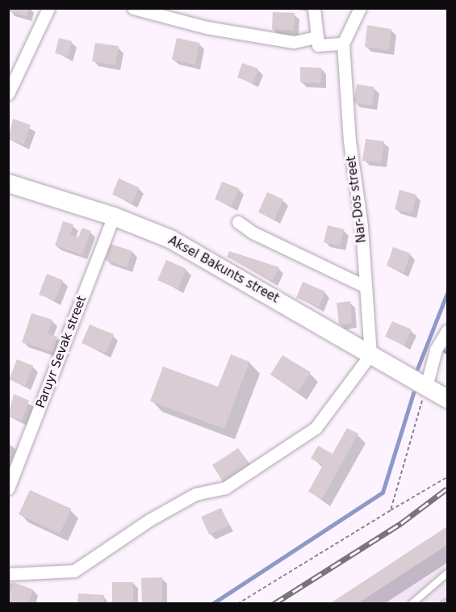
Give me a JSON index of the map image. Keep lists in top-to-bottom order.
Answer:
{
  "streets": {
    "main road": ["Aksel Bakunts street"],
    "street": ["Nar-Dos street", "Paruyr Sevak street"]
  },
  "crossings": [
    ["Nar-Dos street", "Aksel Bakunts street"],
    ["Aksel Bakunts street", "Paruyr Sevak street"]
  ]
}
